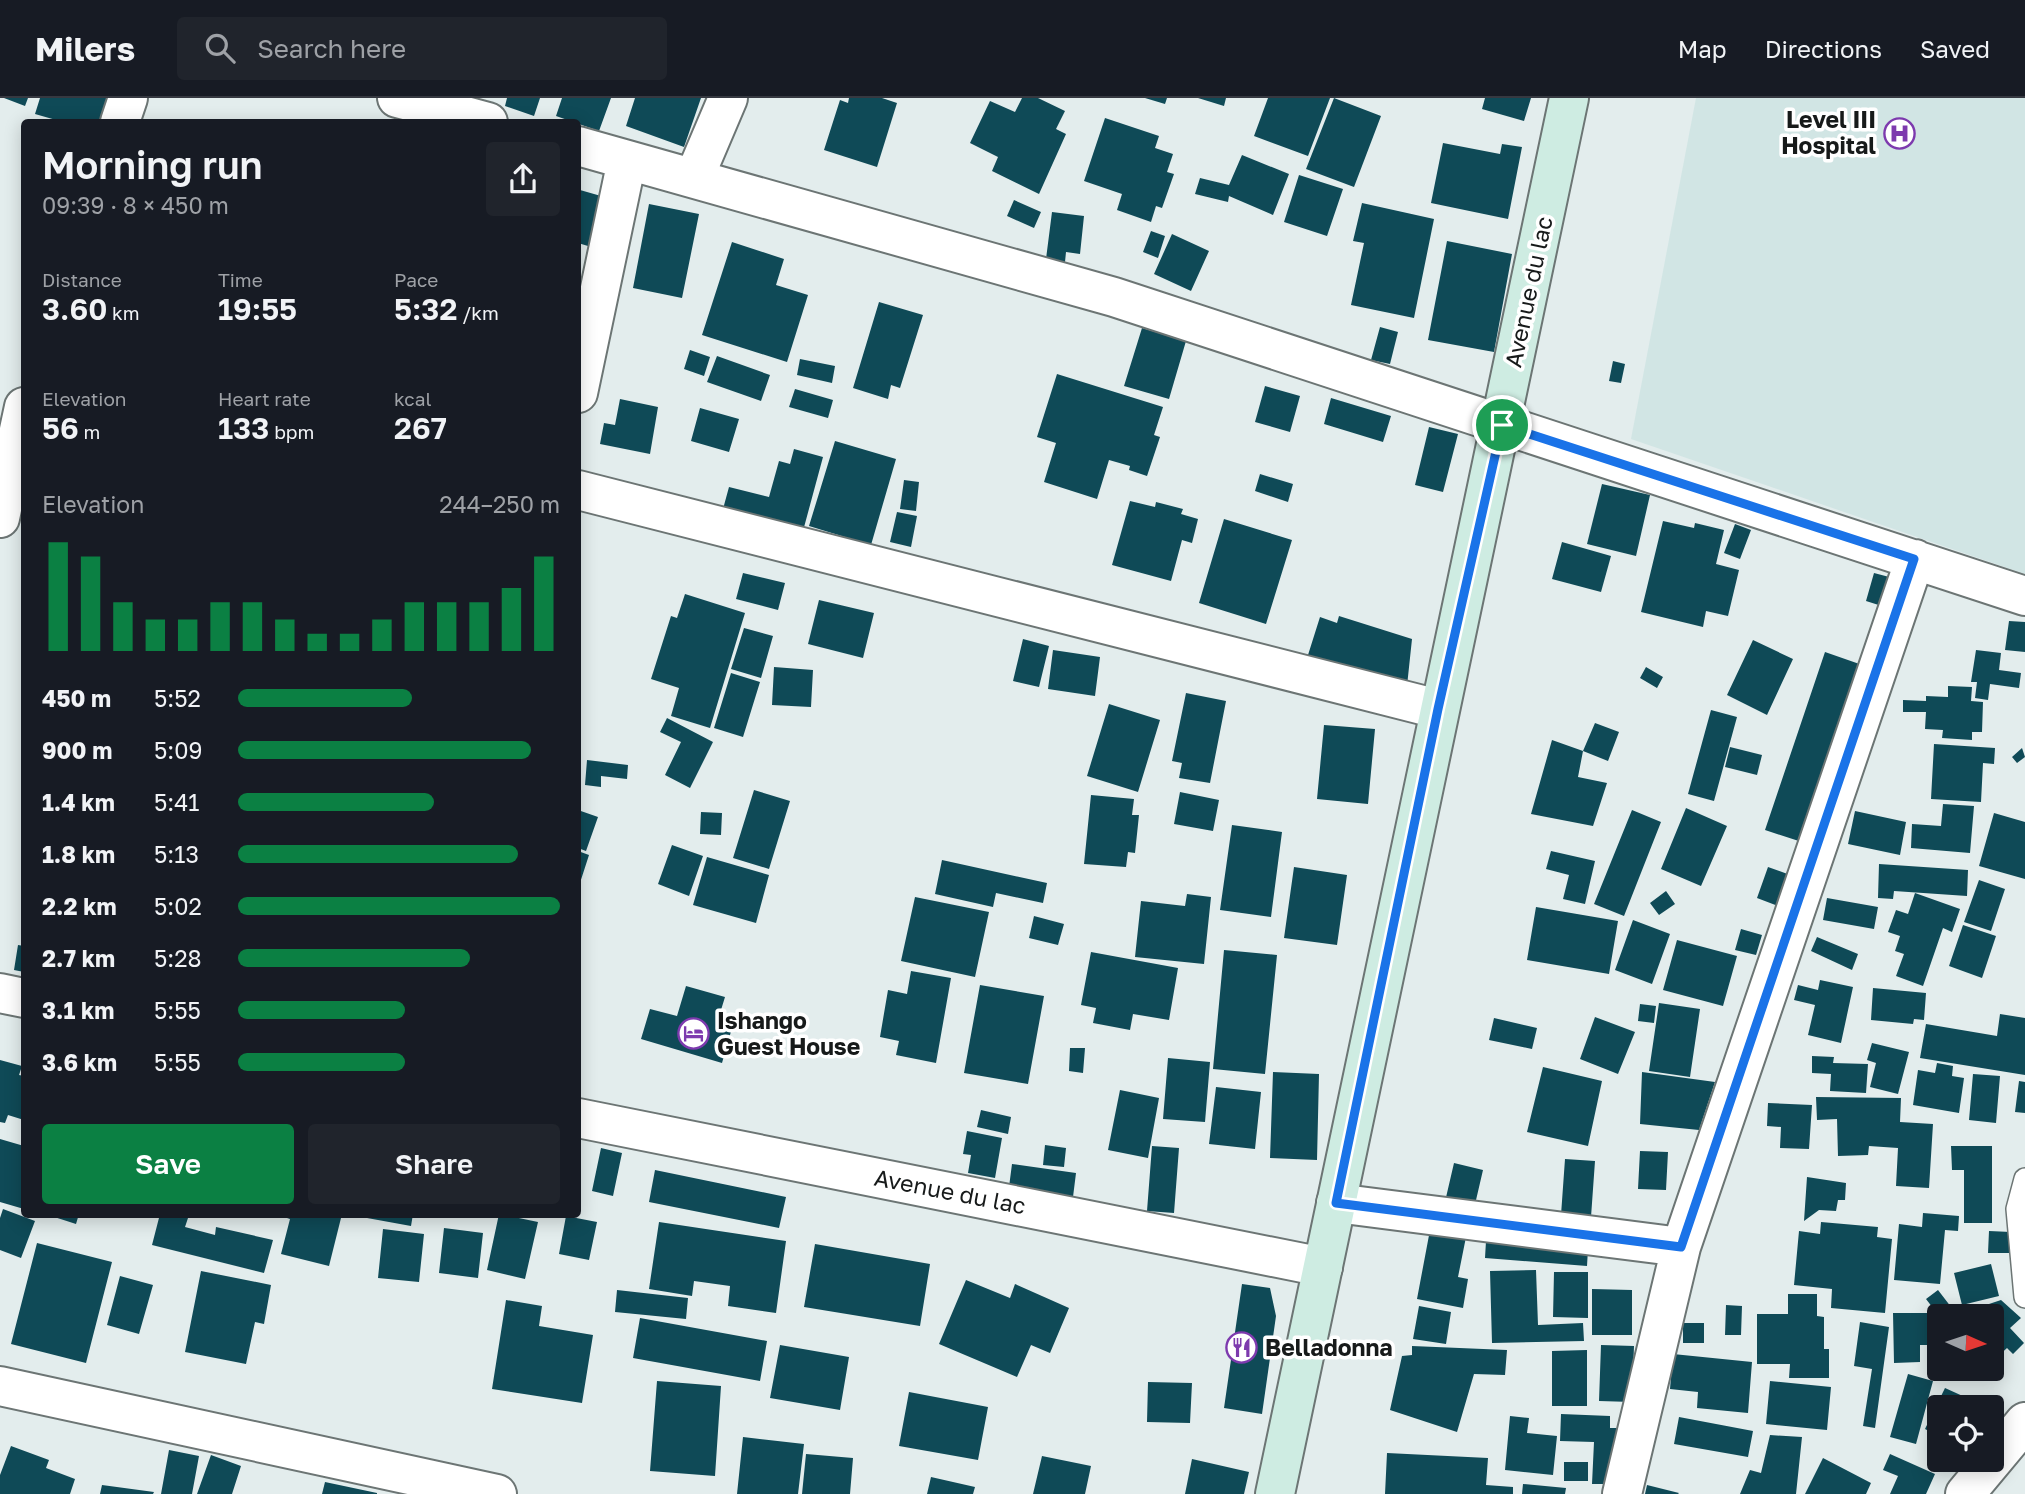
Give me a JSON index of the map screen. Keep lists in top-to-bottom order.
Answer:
{
  "streets": {
    "main road": ["Avenue du lac"]
  },
  "places": {
    "hospital": ["Level III Hospital"],
    "hotel": ["Ishango Guest House"],
    "restaurant": ["Belladonna"]
  },
  "north": "right",
  "page": {
    "header": "Milers",
    "search": "Search here",
    "nav": ["Map", "Directions", "Saved"],
    "heading": ["Morning run", "09:39 · 8 × 450 m"],
    "stats": [
      ["Distance", "3.60 km"],
      ["Time", "19:55"],
      ["Pace", "5:32 /km"],
      ["Elevation", "56 m"],
      ["Heart rate", "133 bpm"],
      ["kcal", "267"]
    ],
    "chart": ["Elevation", "244–250 m"],
    "list": [
      {
        "name": "450 m",
        "note": "5:52"
      },
      {
        "name": "900 m",
        "note": "5:09"
      },
      {
        "name": "1.4 km",
        "note": "5:41"
      },
      {
        "name": "1.8 km",
        "note": "5:13"
      },
      {
        "name": "2.2 km",
        "note": "5:02"
      },
      {
        "name": "2.7 km",
        "note": "5:28"
      },
      {
        "name": "3.1 km",
        "note": "5:55"
      },
      {
        "name": "3.6 km",
        "note": "5:55"
      }
    ],
    "buttons": ["Save", "Share"]
  }
}
